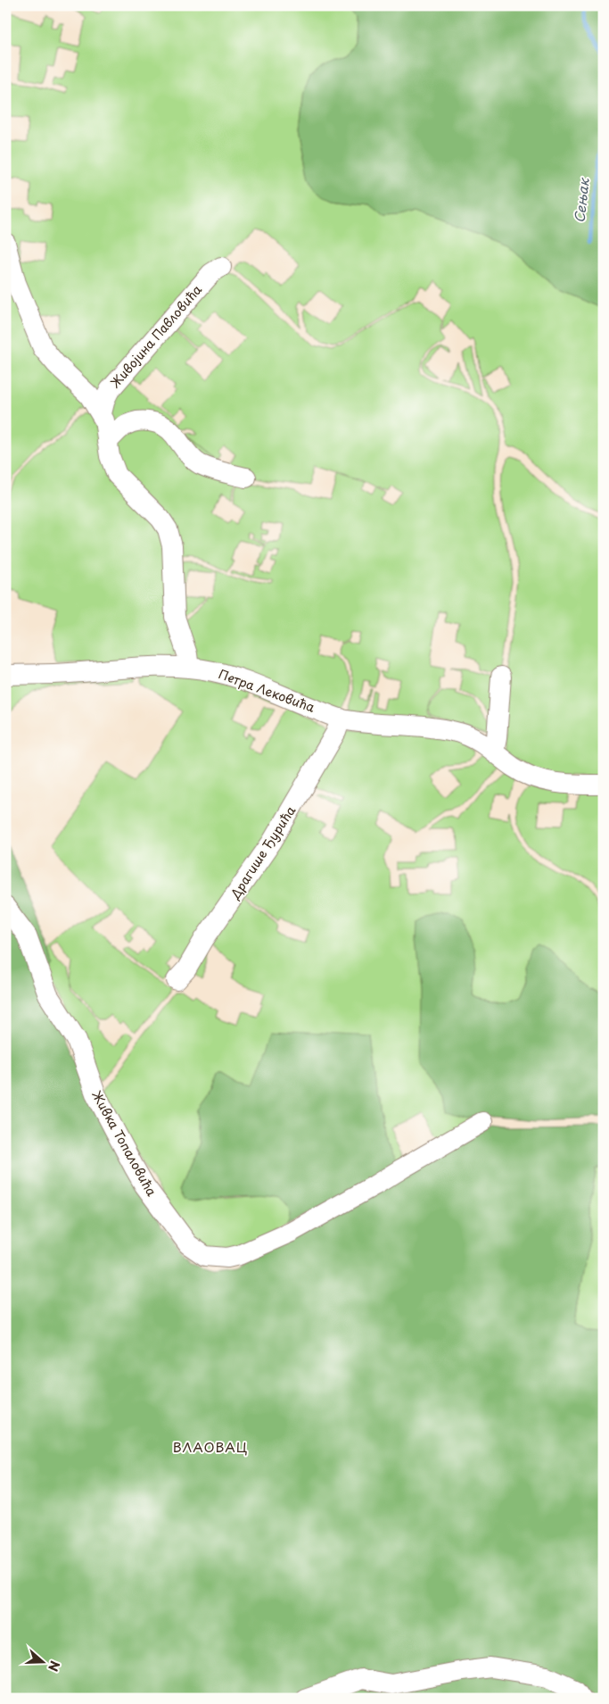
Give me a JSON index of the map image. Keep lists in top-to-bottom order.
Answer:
{
  "streets": {
    "street": [
      "Живојина Павловића",
      "Петра Лековића",
      "Драгише Ђурића",
      "Живка Топаловића"
    ]
  },
  "crossings": [
    ["Живојина Павловића", "Петра Лековића"],
    ["Петра Лековића", "Драгише Ђурића"]
  ],
  "districts": ["ВЛАОВАЦ"],
  "water": ["Сењак"],
  "north": "right"
}
